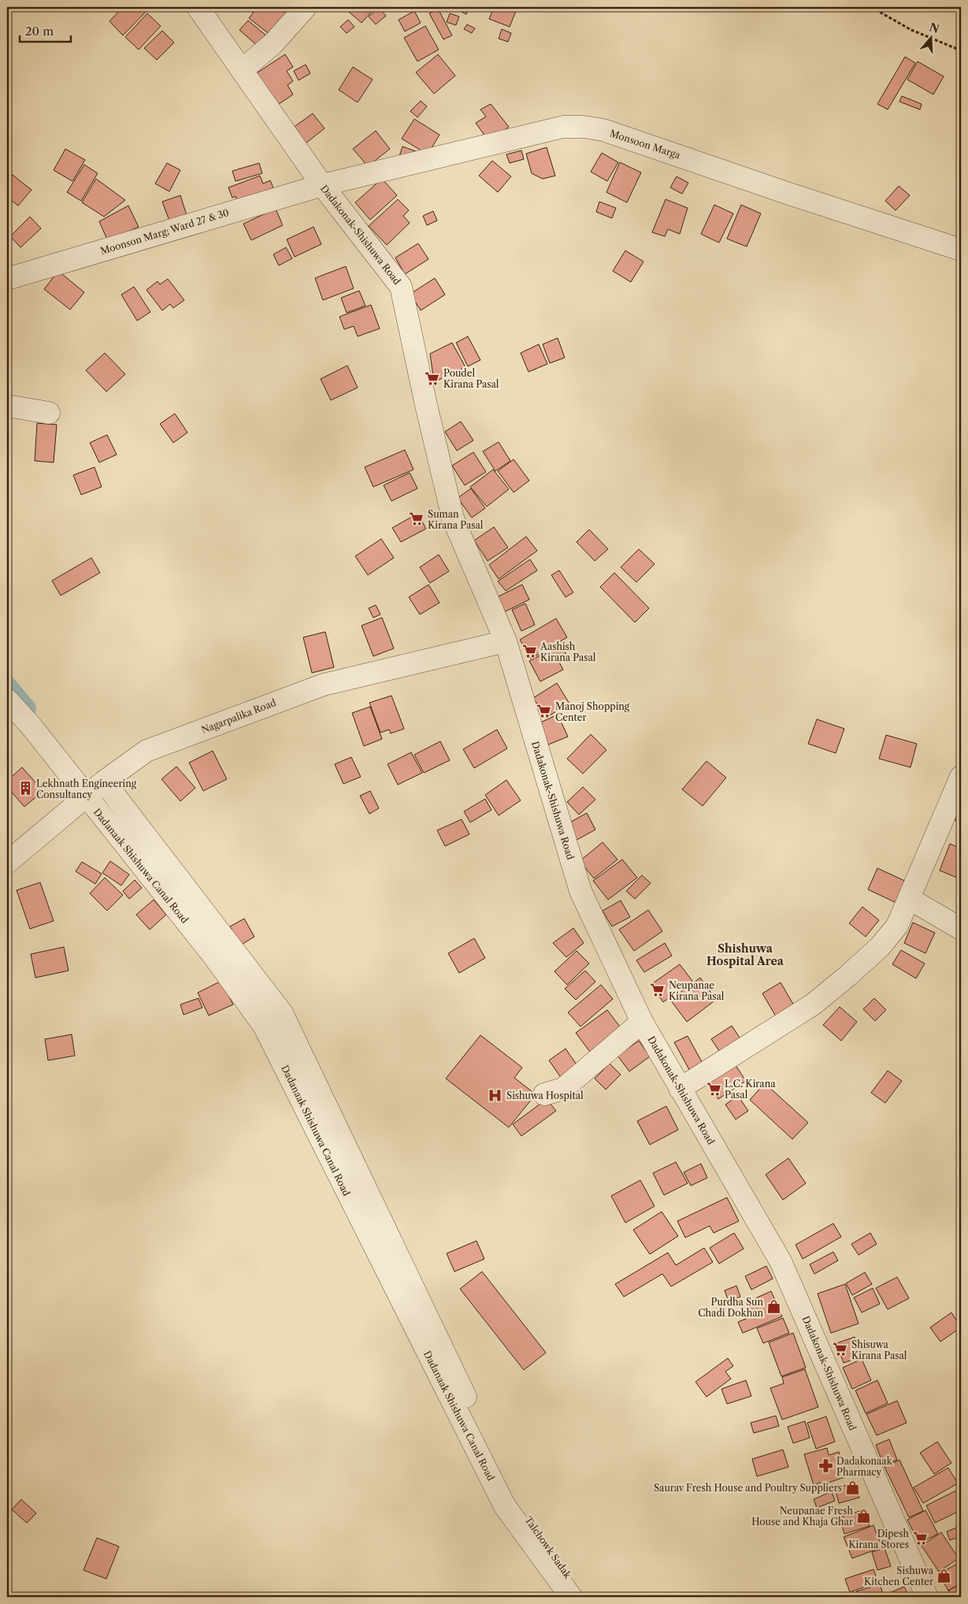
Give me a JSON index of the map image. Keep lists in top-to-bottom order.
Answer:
{
  "streets": {
    "street": [
      "Monsoon Marga",
      "Moonson Marg; Ward 27 & 30",
      "Dadakonak-Shishuwa Road",
      "Nagarpalika Road",
      "Dadanaak Shishuwa Canal Road",
      "Talchowk Sadak"
    ]
  },
  "crossings": [
    ["Monsoon Marga", "Moonson Marg; Ward 27 & 30"],
    ["Monsoon Marga", "Dadakonak-Shishuwa Road"],
    ["Moonson Marg; Ward 27 & 30", "Dadakonak-Shishuwa Road"],
    ["Dadakonak-Shishuwa Road", "Nagarpalika Road"],
    ["Nagarpalika Road", "Dadanaak Shishuwa Canal Road"],
    ["Dadanaak Shishuwa Canal Road", "Talchowk Sadak"]
  ],
  "districts": ["Shishuwa Hospital Area"],
  "places": {
    "supermarket": [
      "Poudel Kirana Pasal",
      "Suman Kirana Pasal",
      "Aashish Kirana Pasal",
      "Manoj Shopping Center",
      "Neupanae Kirana Pasal",
      "L.C. Kirana Pasal",
      "Shisuwa Kirana Pasal",
      "Dipesh Kirana Stores"
    ],
    "building": ["Lekhnath Engineering Consultancy"],
    "hospital": ["Sishuwa Hospital"],
    "shop": [
      "Purdha Sun Chadi Dokhan",
      "Saurav Fresh House and Poultry Suppliers",
      "Neupanae Fresh House and Khaja Ghar",
      "Sishuwa Kitchen Center"
    ],
    "pharmacy": ["Dadakonaak Pharmacy"]
  },
  "scale_bar": "20 m",
  "north": "top"
}
